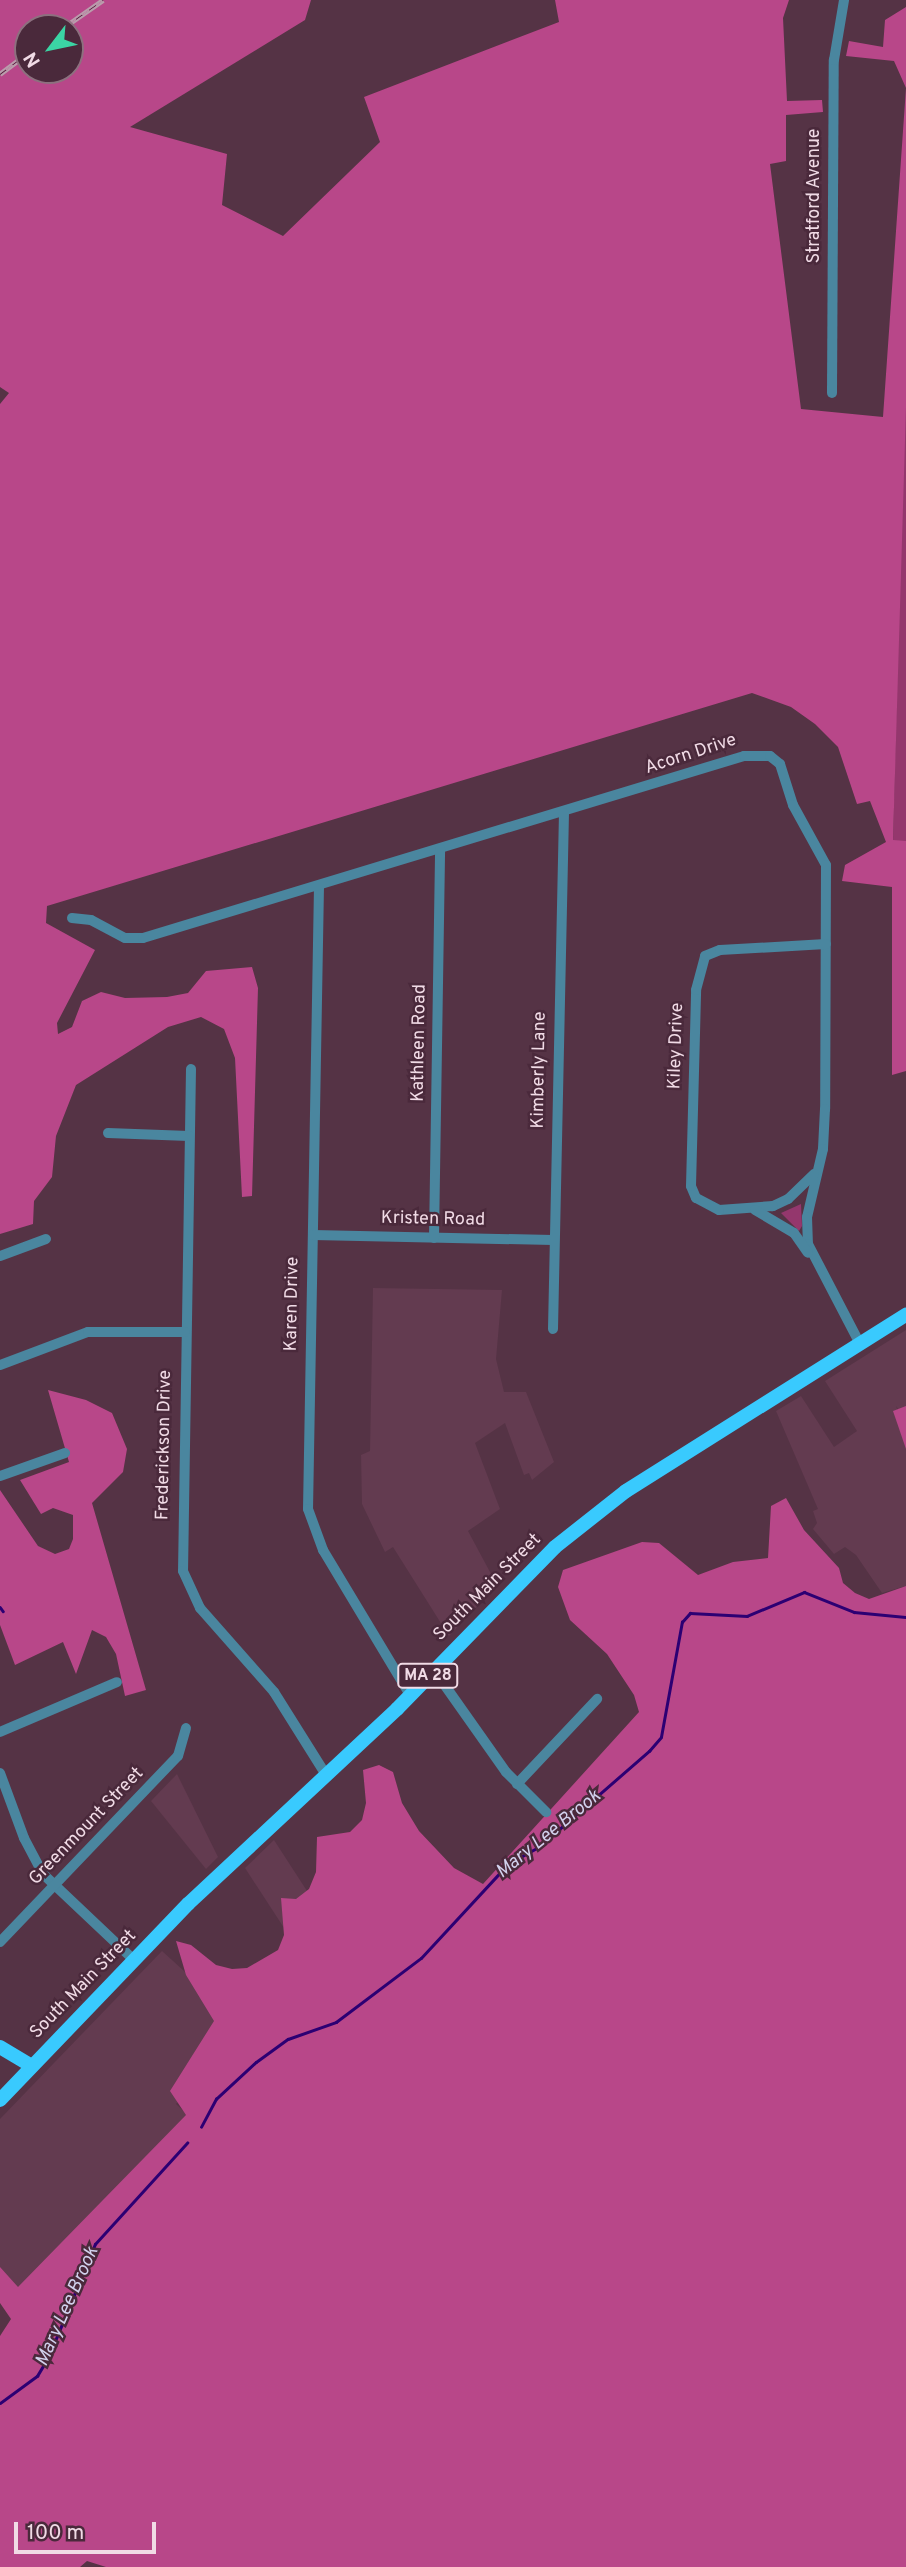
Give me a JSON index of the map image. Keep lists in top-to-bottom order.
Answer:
{
  "streets": {
    "main road": ["South Main Street", "MA 28"],
    "street": [
      "Stratford Avenue",
      "Acorn Drive",
      "Kathleen Road",
      "Kiley Drive",
      "Kimberly Lane",
      "Kristen Road",
      "Karen Drive",
      "Frederickson Drive",
      "Greenmount Street"
    ]
  },
  "crossings": [
    ["Acorn Drive", "Kathleen Road"],
    ["Acorn Drive", "Kiley Drive"],
    ["Acorn Drive", "Kimberly Lane"],
    ["Acorn Drive", "Karen Drive"],
    ["Acorn Drive", "South Main Street"],
    ["Kathleen Road", "Kristen Road"],
    ["Kimberly Lane", "Kristen Road"],
    ["Kristen Road", "Karen Drive"],
    ["Karen Drive", "South Main Street"],
    ["Frederickson Drive", "South Main Street"]
  ],
  "water": ["Mary Lee Brook"],
  "scale_bar": "100 m",
  "north": "bottom left"
}
